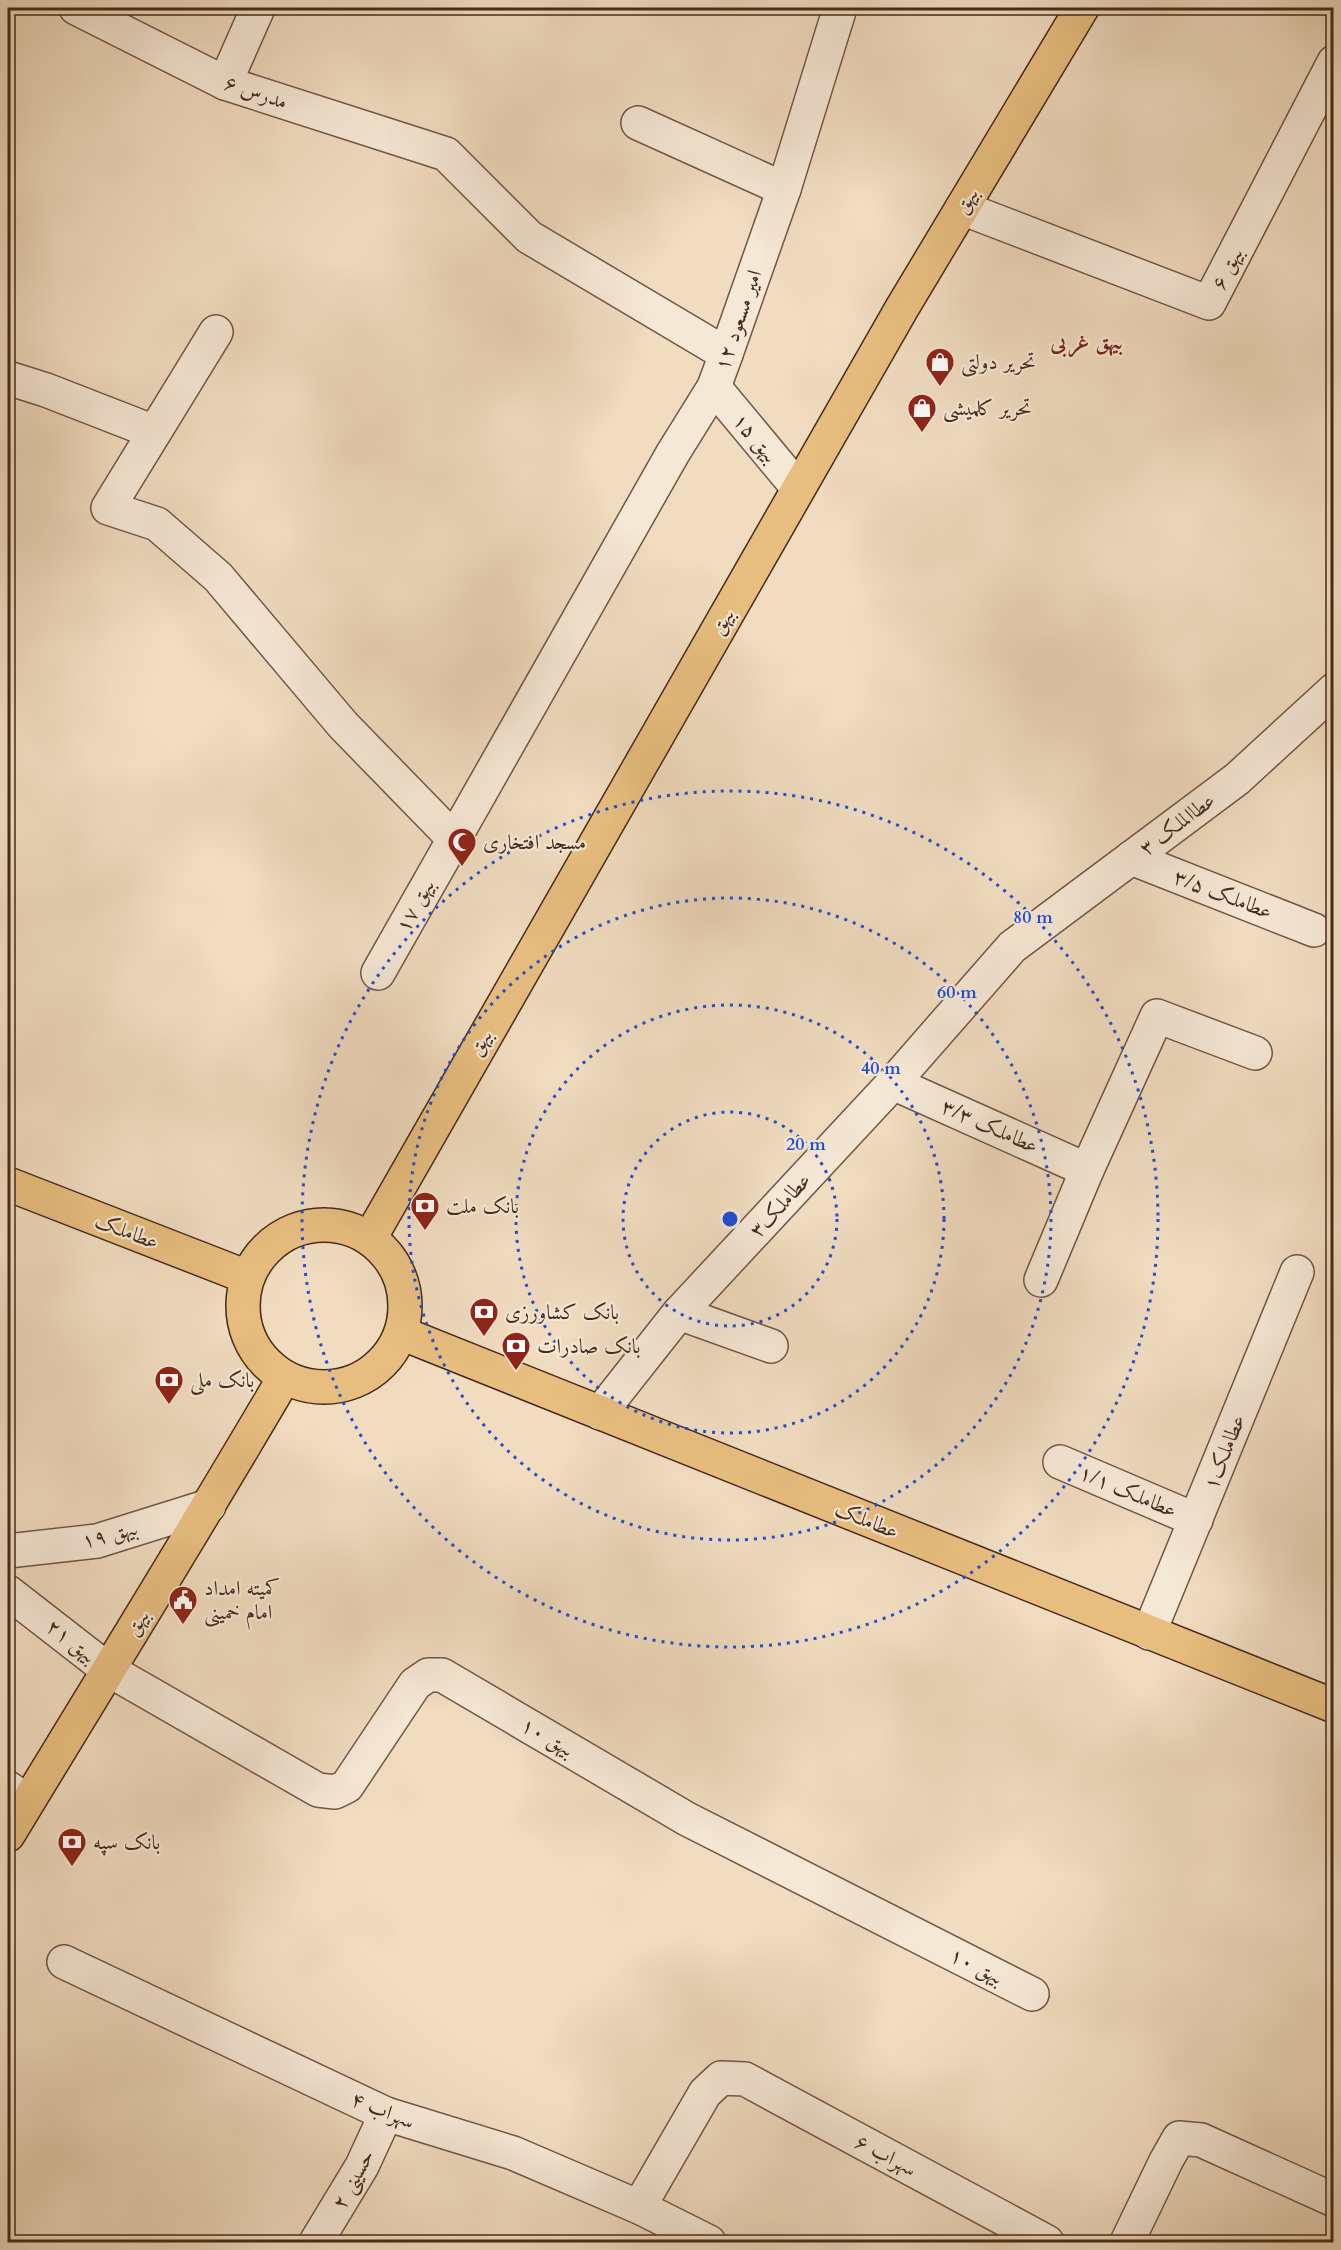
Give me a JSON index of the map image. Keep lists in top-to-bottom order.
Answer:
{
  "streets": {
    "main road": ["بیهق", "عطاملک"],
    "street": [
      "مدرس ۶",
      "بیهق ۶",
      "امیر مسعود ۱۲",
      "بیهق ۱۵",
      "عطاالملک ۳",
      "عطاملک ۳/۵",
      "بیهق ۱۷",
      "عطاملک ۳/۳",
      "عطاملک۳",
      "عطاملک۱",
      "عطاملک ۱/۱",
      "بیهق ۱۹",
      "بیهق ۲۱",
      "بیهق ۱۰",
      "سهراب ۴",
      "سهراب ۶",
      "حسینی ۲"
    ]
  },
  "crossings": [
    ["مدرس ۶", "امیر مسعود ۱۲"],
    ["بیهق", "بیهق ۶"],
    ["بیهق", "بیهق ۱۵"],
    ["بیهق", "عطاملک"],
    ["بیهق", "بیهق ۱۹"],
    ["بیهق", "بیهق ۲۱"],
    ["بیهق", "بیهق ۱۰"],
    ["امیر مسعود ۱۲", "بیهق ۱۵"],
    ["امیر مسعود ۱۲", "بیهق ۱۷"],
    ["عطاالملک ۳", "عطاملک ۳/۵"],
    ["عطاالملک ۳", "عطاملک۳"],
    ["عطاملک ۳/۳", "عطاملک۳"],
    ["عطاملک۳", "عطاملک"],
    ["عطاملک", "عطاملک۱"],
    ["عطاملک۱", "عطاملک ۱/۱"],
    ["بیهق ۲۱", "بیهق ۱۰"],
    ["سهراب ۴", "سهراب ۶"],
    ["سهراب ۴", "حسینی ۲"]
  ],
  "districts": ["بیهق غربی"],
  "places": {
    "shop": ["تحریر دولتی", "تحریر کلمیشی"],
    "mosque": ["مسجد افتخاری"],
    "bank": [
      "بانک ملت",
      "بانک کشاورزی",
      "بانک صادرات",
      "بانک ملی",
      "بانک سپه"
    ],
    "public building": ["کمیته امداد امام خمینی"]
  },
  "rings": [
    "80 m",
    "60 m",
    "40 m",
    "20 m"
  ]
}
